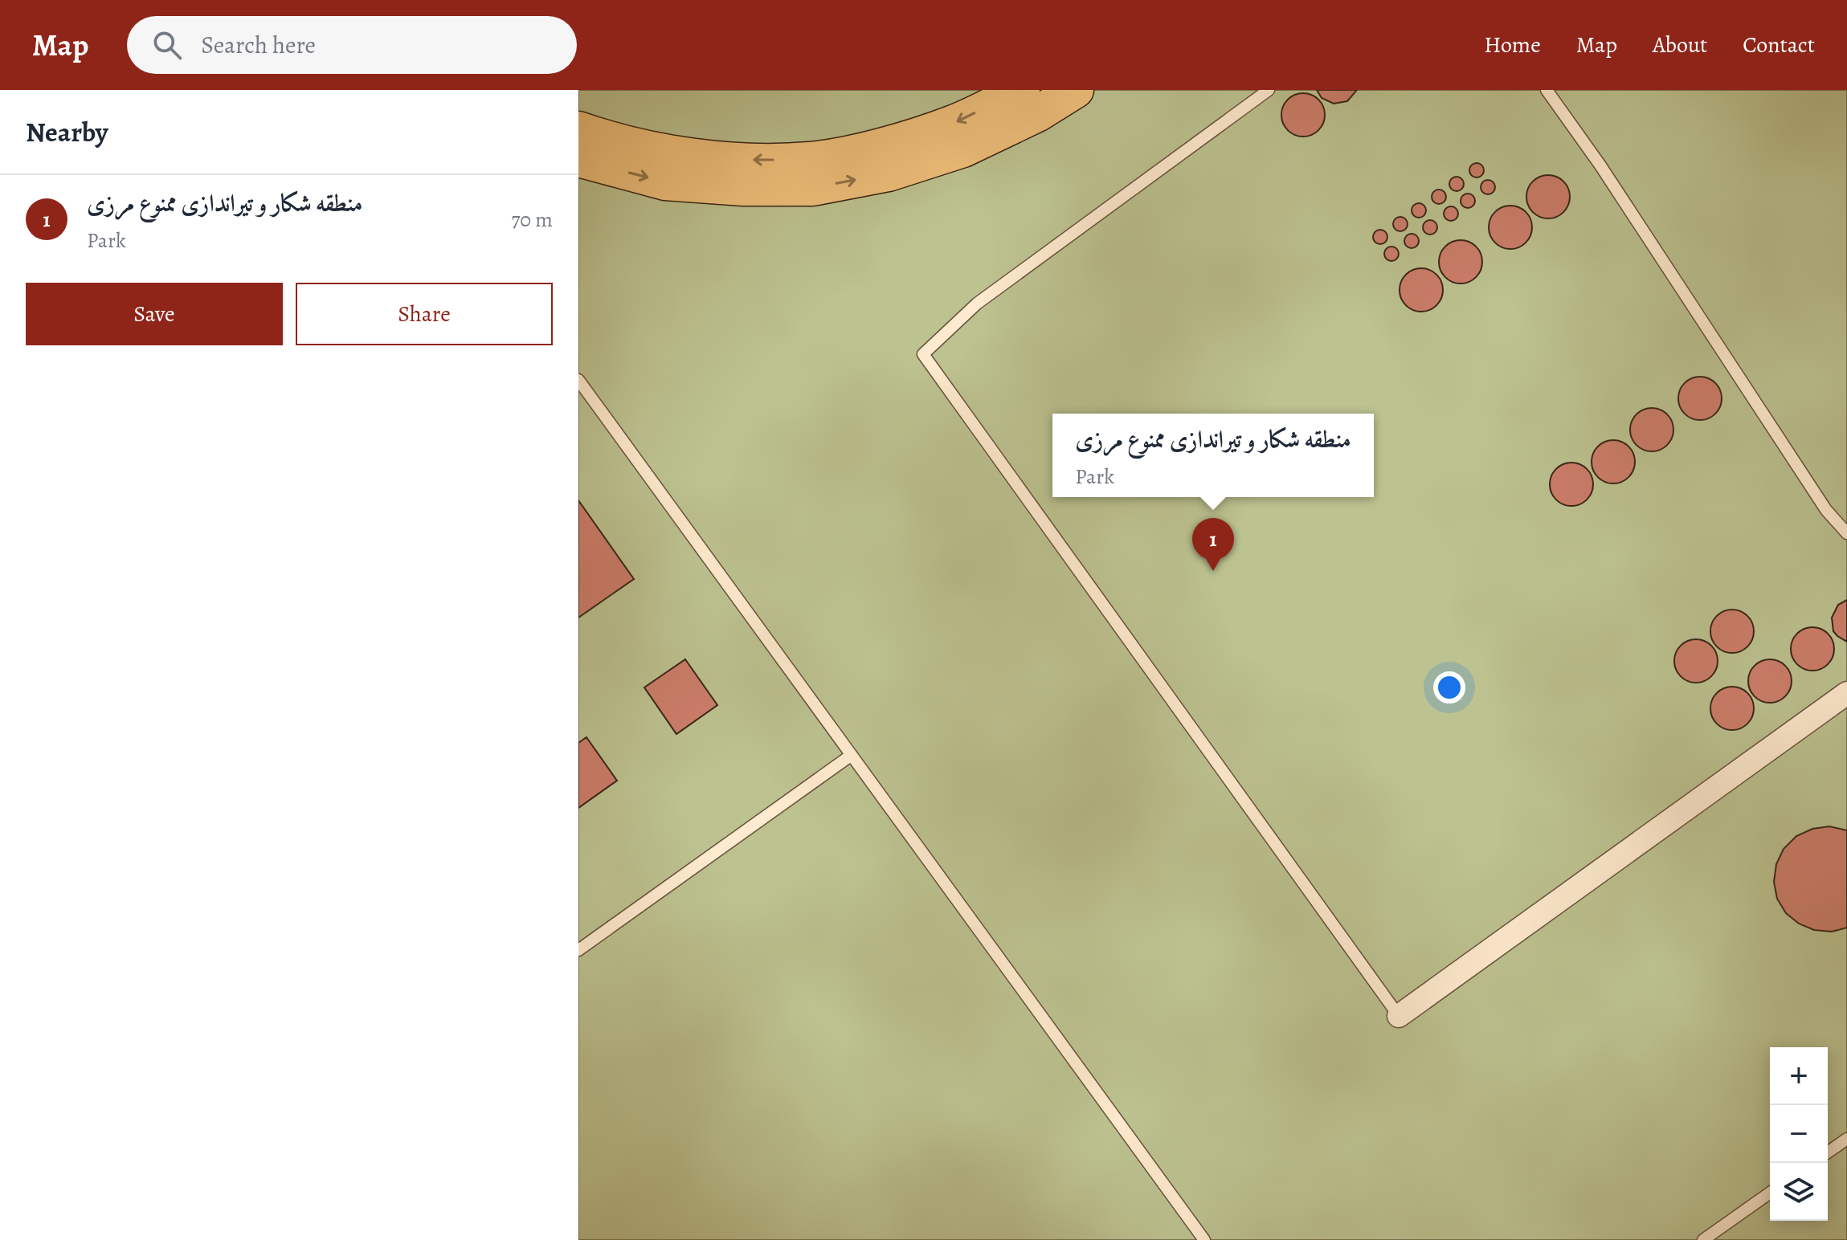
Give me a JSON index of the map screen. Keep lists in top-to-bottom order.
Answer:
{
  "page": {
    "header": "Map",
    "search": "Search here",
    "nav": [
      "Home",
      "Map",
      "About",
      "Contact"
    ],
    "heading": "Nearby",
    "list": [
      {
        "mark": "1",
        "name": "منطقه شکار و تیراندازی ممنوع مرزی",
        "note": "Park",
        "value": "70 m"
      }
    ],
    "buttons": ["Save", "Share"],
    "popup": ["منطقه شکار و تیراندازی ممنوع مرزی", "Park"],
    "pins": "1",
    "map_buttons": ["+", "−"]
  }
}
